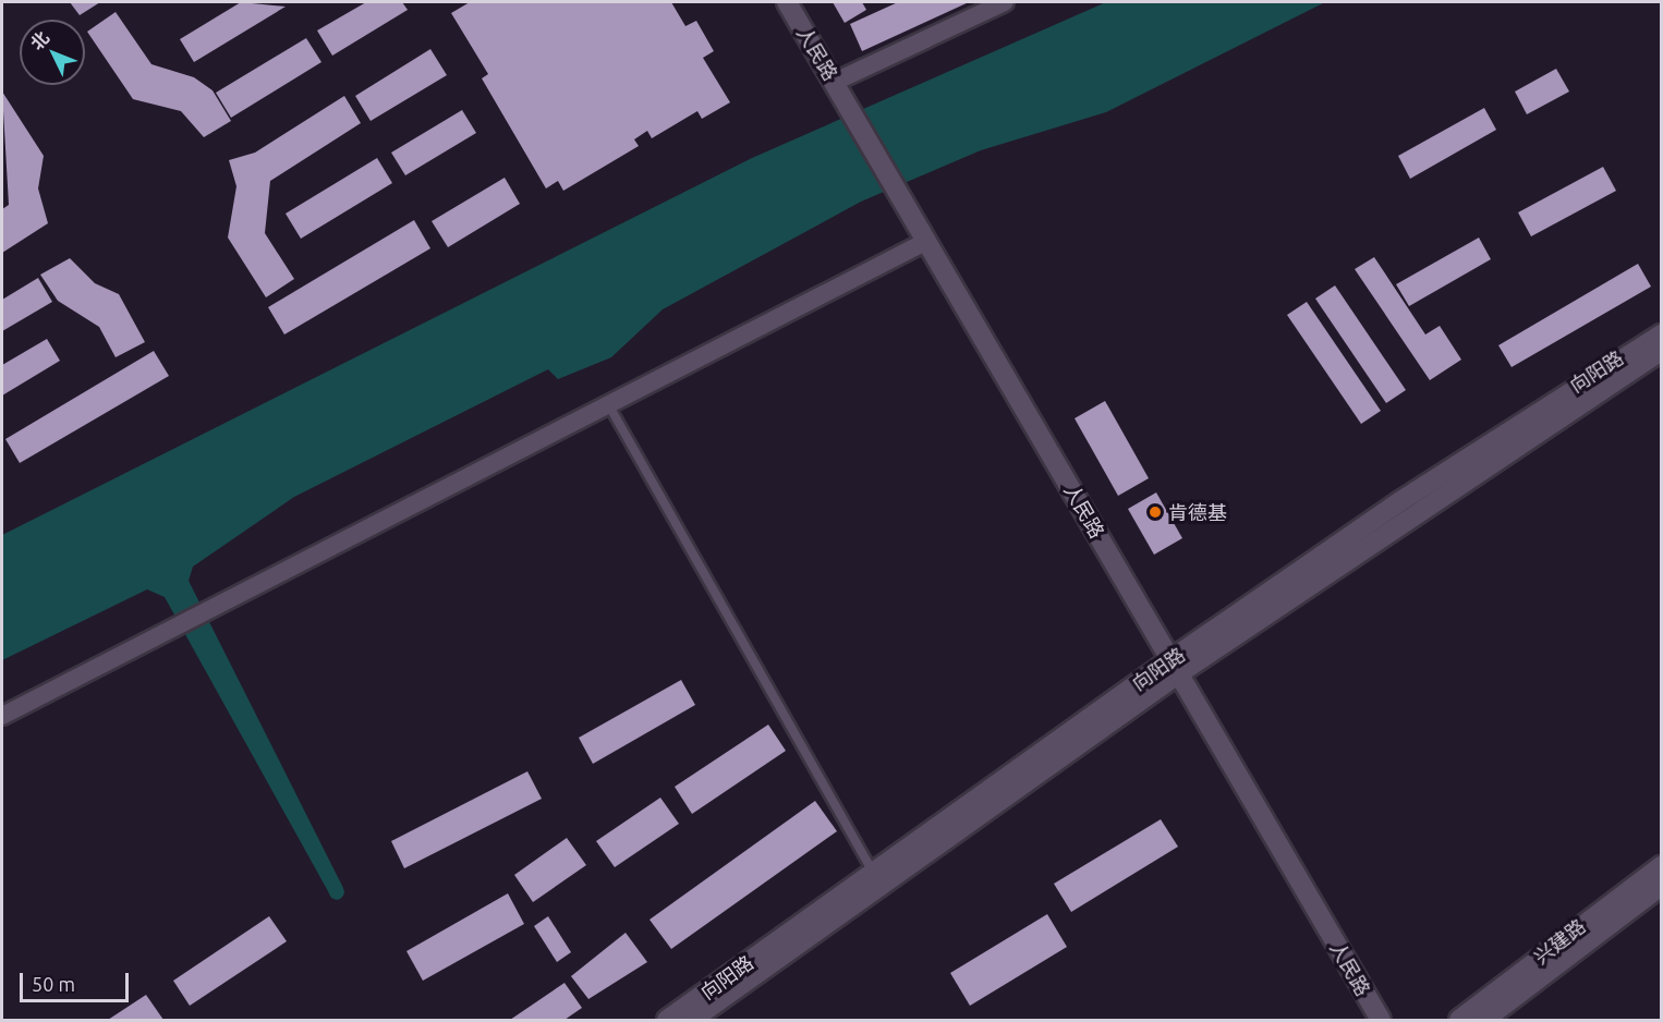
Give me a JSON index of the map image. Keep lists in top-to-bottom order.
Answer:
{
  "streets": {
    "street": ["人民路", "向阳路", "兴建路"]
  },
  "crossings": [
    ["人民路", "向阳路"]
  ],
  "places": ["肯德基"],
  "scale_bar": "50 m",
  "north": "top left"
}
